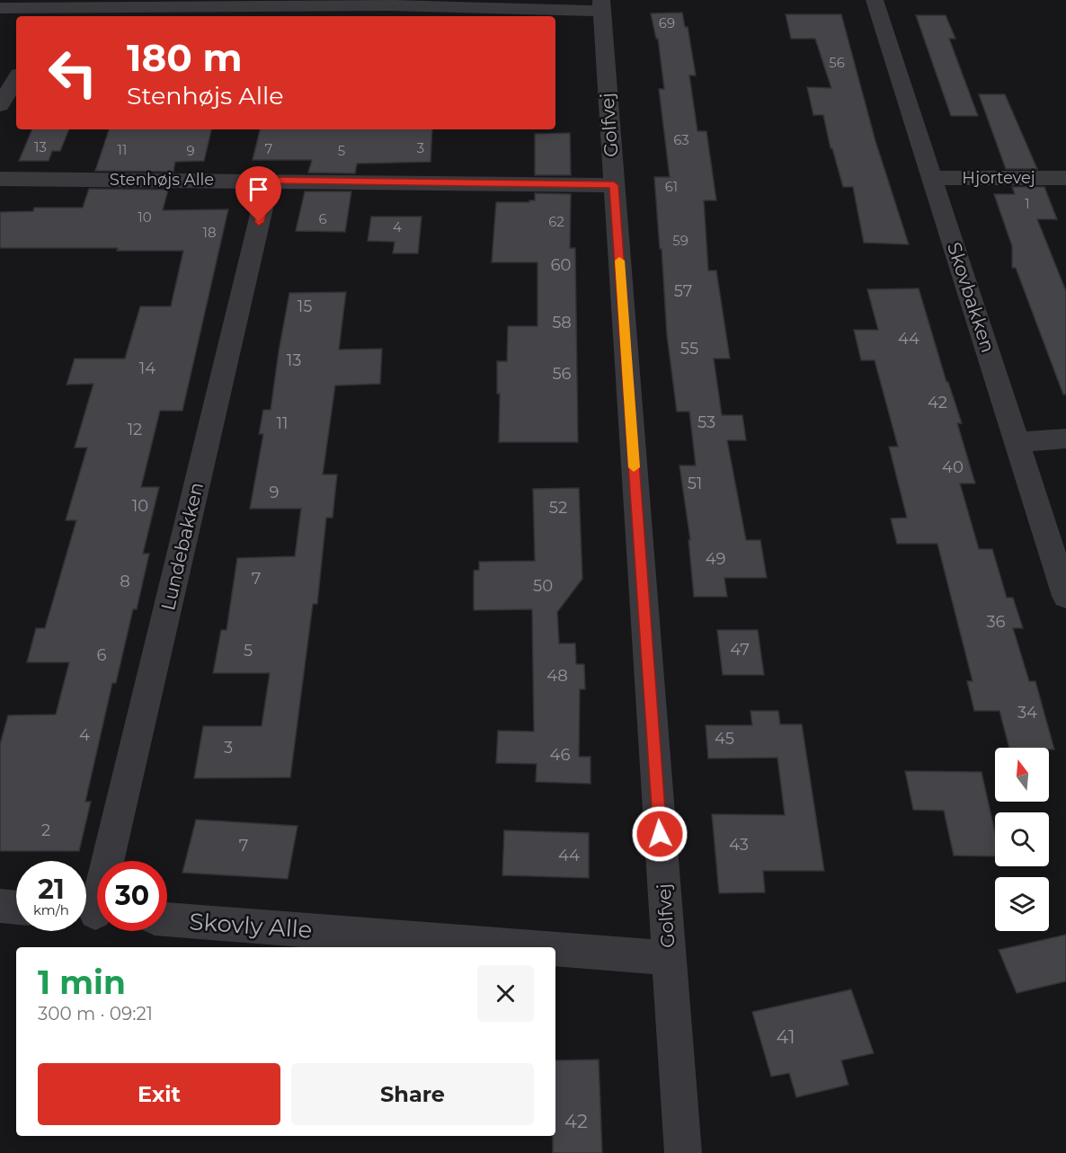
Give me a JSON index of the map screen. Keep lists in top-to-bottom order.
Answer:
{
  "streets": {
    "street": [
      "Golfvej",
      "Hjortevej",
      "Stenhøjs Alle",
      "Skovbakken",
      "Lundebakken",
      "Skovly Alle"
    ]
  },
  "crossings": [
    ["Golfvej", "Stenhøjs Alle"],
    ["Golfvej", "Skovly Alle"],
    ["Hjortevej", "Skovbakken"],
    ["Stenhøjs Alle", "Lundebakken"]
  ],
  "house_numbers": [
    "69",
    "56",
    "63",
    "13",
    "3",
    "7",
    "11",
    "9",
    "5",
    "61",
    "1",
    "10",
    "6",
    "62",
    "4",
    "18",
    "59",
    "60",
    "57",
    "15",
    "58",
    "44",
    "55",
    "13",
    "14",
    "56",
    "42",
    "53",
    "11",
    "12",
    "40",
    "51",
    "9",
    "10",
    "52",
    "49",
    "7",
    "8",
    "50",
    "36",
    "47",
    "5",
    "6",
    "48",
    "34",
    "4",
    "45",
    "3",
    "46",
    "2",
    "43",
    "7",
    "44",
    "41",
    "42"
  ],
  "north": "top",
  "page": {
    "turn": ["180 m", "Stenhøjs Alle"],
    "speed": "21 km/h",
    "limit": "30",
    "heading": ["1 min", "300 m · 09:21"],
    "buttons": ["Exit", "Share"]
  }
}
